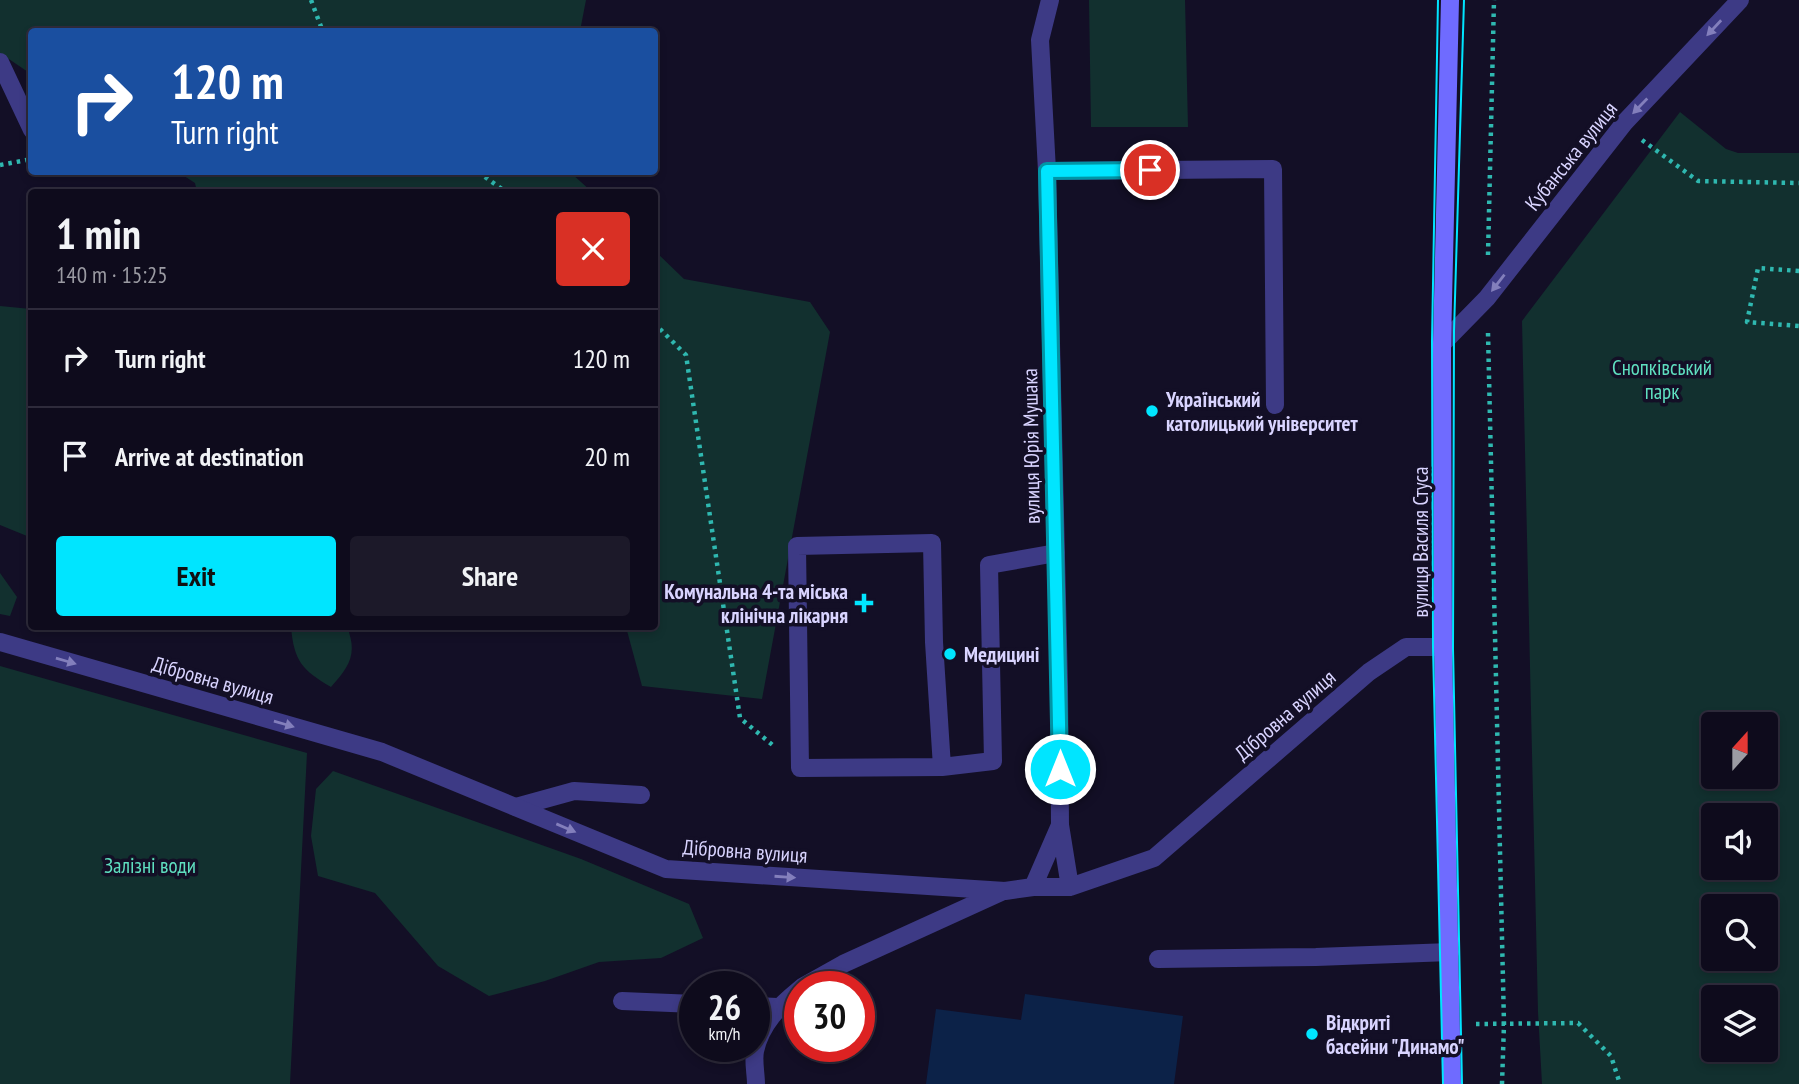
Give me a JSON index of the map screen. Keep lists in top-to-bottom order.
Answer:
{
  "streets": {
    "main road": ["вулиця Василя Стуса"],
    "street": ["Кубанська вулиця", "вулиця Юрія Мушака", "Дібровна вулиця"]
  },
  "crossings": [
    ["Кубанська вулиця", "вулиця Василя Стуса"],
    ["вулиця Юрія Мушака", "Дібровна вулиця"],
    ["вулиця Василя Стуса", "Дібровна вулиця"]
  ],
  "one_way": ["Кубанська вулиця"],
  "parks": ["Снопківський парк", "Залізні води"],
  "places": {
    "other": ["Український католицький університет", "Медицині", "Відкриті басейни \"Динамо\""],
    "health": ["Комунальна 4-та міська клінічна лікарня"]
  },
  "north": "top",
  "page": {
    "turn": ["120 m", "Turn right"],
    "heading": ["1 min", "140 m · 15:25"],
    "list": [
      {
        "name": "Turn right",
        "value": "120 m"
      },
      {
        "name": "Arrive at destination",
        "value": "20 m"
      }
    ],
    "buttons": ["Exit", "Share"],
    "speed": "26 km/h",
    "limit": "30"
  }
}
